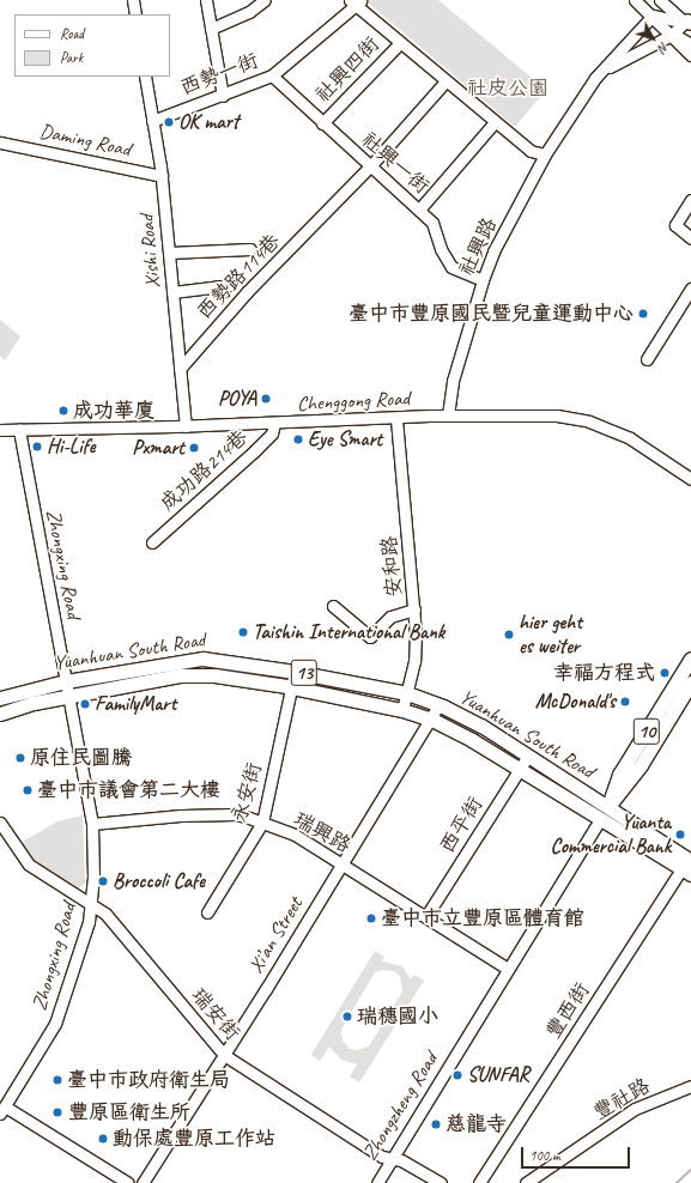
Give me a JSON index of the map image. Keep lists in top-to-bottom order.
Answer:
{
  "streets": {
    "main road": [
      "Yuanhuan South Road",
      "13",
      "10",
      "Zhongzheng Road"
    ],
    "street": [
      "社興四街",
      "西勢一街",
      "Daming Road",
      "社興一街",
      "社興路",
      "Xishi Road",
      "西勢路114巷",
      "Chenggong Road",
      "成功路214巷",
      "Zhongxing Road",
      "安和路",
      "永安街",
      "西平街",
      "瑞興路",
      "Xi’an Street",
      "豐西街",
      "瑞安街",
      "豐社路"
    ]
  },
  "crossings": [
    ["社興四街", "社興一街"],
    ["西勢一街", "社興一街"],
    ["西勢一街", "Xishi Road"],
    ["Daming Road", "Xishi Road"],
    ["社興一街", "社興路"],
    ["社興一街", "西勢路114巷"],
    ["社興路", "Chenggong Road"],
    ["Xishi Road", "西勢路114巷"],
    ["Xishi Road", "Chenggong Road"],
    ["Chenggong Road", "成功路214巷"],
    ["Chenggong Road", "Zhongxing Road"],
    ["Chenggong Road", "安和路"],
    ["Zhongxing Road", "Yuanhuan South Road"],
    ["Zhongxing Road", "瑞興路"],
    ["Zhongxing Road", "瑞安街"],
    ["安和路", "Yuanhuan South Road"],
    ["Yuanhuan South Road", "13"],
    ["Yuanhuan South Road", "永安街"],
    ["Yuanhuan South Road", "西平街"],
    ["Yuanhuan South Road", "Xi’an Street"],
    ["Yuanhuan South Road", "Zhongzheng Road"],
    ["13", "豐西街"],
    ["13", "Zhongzheng Road"],
    ["永安街", "瑞興路"],
    ["西平街", "瑞興路"],
    ["瑞興路", "Xi’an Street"],
    ["瑞興路", "Zhongzheng Road"],
    ["Xi’an Street", "瑞安街"],
    ["瑞安街", "Zhongzheng Road"]
  ],
  "parks": ["社皮公園"],
  "places": [
    "OK mart",
    "臺中市豐原國民暨兒童運動中心",
    "POYA",
    "成功華廈",
    "Eye Smart",
    "Hi-Life",
    "Pxmart",
    "Taishin International Bank",
    "hier geht es weiter",
    "幸福方程式",
    "McDonald's",
    "FamilyMart",
    "原住民圖騰",
    "臺中市議會第二大樓",
    "Yuanta Commercial Bank",
    "Broccoli Cafe",
    "臺中市立豐原區體育館",
    "瑞穗國小",
    "SUNFAR",
    "臺中市政府衛生局",
    "豐原區衛生所",
    "慈龍寺",
    "動保處豐原工作站"
  ],
  "legend": ["Road", "Park"],
  "scale_bar": "100 m",
  "north": "bottom right"
}
